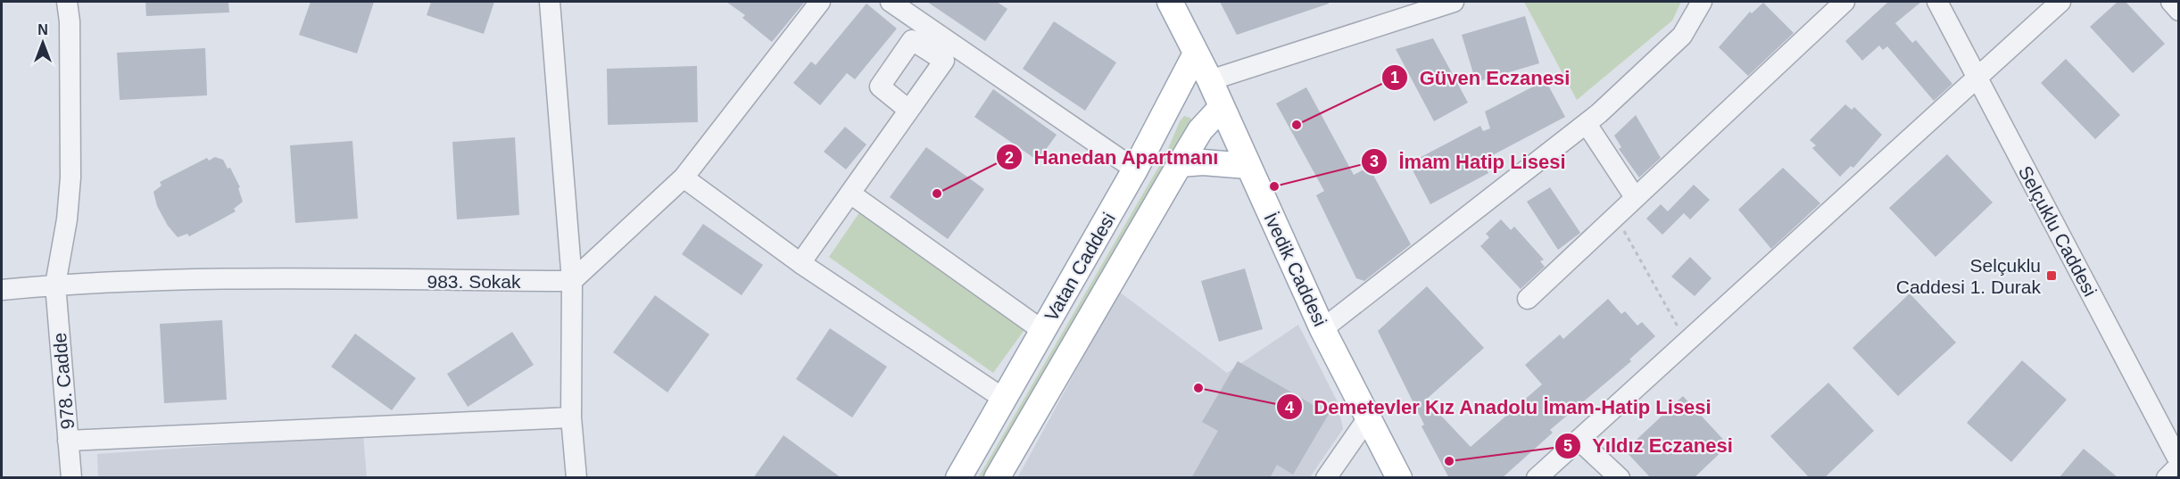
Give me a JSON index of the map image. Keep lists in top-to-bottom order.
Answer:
{
  "streets": {
    "main road": ["Vatan Caddesi", "İvedik Caddesi"],
    "street": ["Selçuklu Caddesi", "983. Sokak", "978. Cadde"]
  },
  "crossings": [
    ["Vatan Caddesi", "İvedik Caddesi"],
    ["983. Sokak", "978. Cadde"]
  ],
  "places": {
    "other": [
      "Güven Eczanesi",
      "İmam Hatip Lisesi",
      "Hanedan Apartmanı",
      "Demetevler Kız Anadolu İmam-Hatip Lisesi",
      "Yıldız Eczanesi"
    ],
    "transit": ["Selçuklu Caddesi 1. Durak"]
  },
  "north": "top"
}
